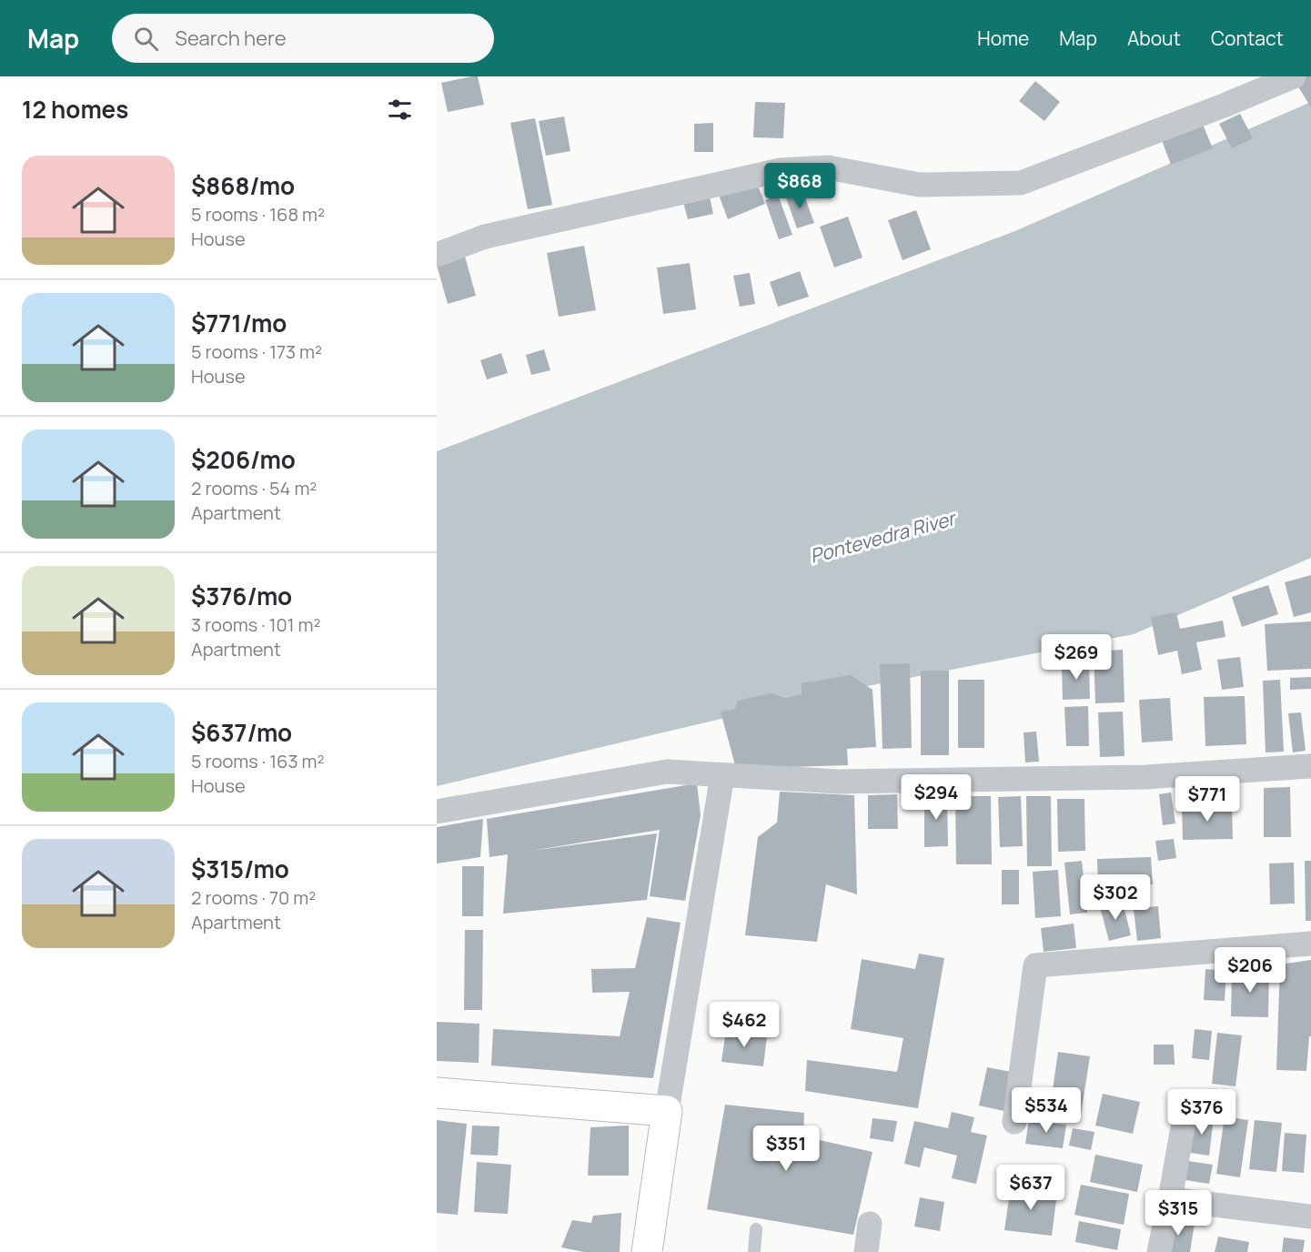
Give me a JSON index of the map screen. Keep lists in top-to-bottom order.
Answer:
{
  "water": ["Pontevedra River"],
  "page": {
    "header": "Map",
    "search": "Search here",
    "nav": [
      "Home",
      "Map",
      "About",
      "Contact"
    ],
    "heading": "12 homes",
    "list": [
      {
        "name": "$868/mo",
        "note": "5 rooms · 168 m² · House"
      },
      {
        "name": "$771/mo",
        "note": "5 rooms · 173 m² · House"
      },
      {
        "name": "$206/mo",
        "note": "2 rooms · 54 m² · Apartment"
      },
      {
        "name": "$376/mo",
        "note": "3 rooms · 101 m² · Apartment"
      },
      {
        "name": "$637/mo",
        "note": "5 rooms · 163 m² · House"
      },
      {
        "name": "$315/mo",
        "note": "2 rooms · 70 m² · Apartment"
      }
    ],
    "price": [
      "$868",
      "$269",
      "$294",
      "$771",
      "$302",
      "$206",
      "$462",
      "$534",
      "$376",
      "$351",
      "$637",
      "$315"
    ]
  }
}
